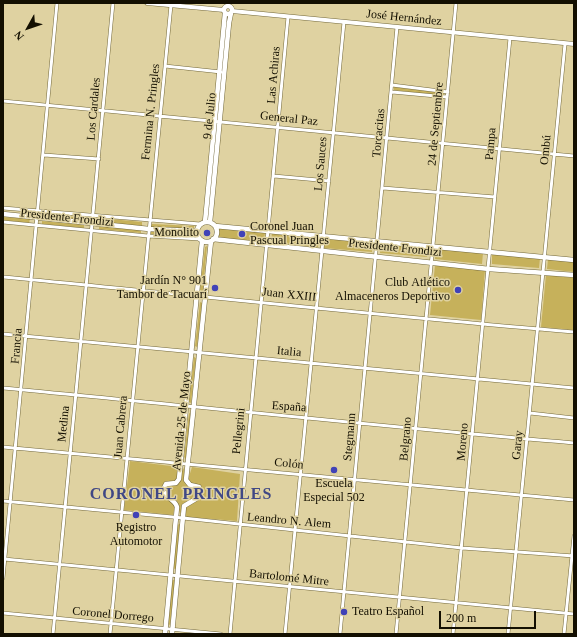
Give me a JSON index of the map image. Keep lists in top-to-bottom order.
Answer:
{
  "streets": {
    "main road": ["9 de Julio", "Presidente Frondizi", "Avenida 25 de Mayo"],
    "street": [
      "José Hernández",
      "Las Achiras",
      "Los Cardales",
      "Fermina N. Pringles",
      "General Paz",
      "24 de Septiembre",
      "Torcacitas",
      "Pampa",
      "Ombú",
      "Los Sauces",
      "Juan XXIII",
      "Francia",
      "Italia",
      "España",
      "Medina",
      "Juan Cabrera",
      "Pellegrini",
      "Stegmann",
      "Belgrano",
      "Moreno",
      "Garay",
      "Colón",
      "Leandro N. Alem",
      "Bartolomé Mitre",
      "Coronel Dorrego"
    ]
  },
  "crossings": [
    ["José Hernández", "Las Achiras"],
    ["José Hernández", "9 de Julio"],
    ["José Hernández", "24 de Septiembre"],
    ["José Hernández", "Torcacitas"],
    ["José Hernández", "Pampa"],
    ["José Hernández", "Ombú"],
    ["José Hernández", "Los Sauces"],
    ["Las Achiras", "General Paz"],
    ["Las Achiras", "Presidente Frondizi"],
    ["Las Achiras", "Pellegrini"],
    ["Los Cardales", "General Paz"],
    ["Los Cardales", "Presidente Frondizi"],
    ["Los Cardales", "Medina"],
    ["Fermina N. Pringles", "General Paz"],
    ["Fermina N. Pringles", "Presidente Frondizi"],
    ["Fermina N. Pringles", "Juan Cabrera"],
    ["9 de Julio", "General Paz"],
    ["9 de Julio", "Presidente Frondizi"],
    ["9 de Julio", "Avenida 25 de Mayo"],
    ["General Paz", "24 de Septiembre"],
    ["General Paz", "Torcacitas"],
    ["General Paz", "Pampa"],
    ["General Paz", "Ombú"],
    ["General Paz", "Los Sauces"],
    ["General Paz", "Francia"],
    ["24 de Septiembre", "Presidente Frondizi"],
    ["24 de Septiembre", "Belgrano"],
    ["Torcacitas", "Presidente Frondizi"],
    ["Torcacitas", "Stegmann"],
    ["Pampa", "Presidente Frondizi"],
    ["Pampa", "Moreno"],
    ["Ombú", "Presidente Frondizi"],
    ["Ombú", "Garay"],
    ["Los Sauces", "Presidente Frondizi"],
    ["Los Sauces", "Juan XXIII"],
    ["Los Sauces", "Italia"],
    ["Los Sauces", "España"],
    ["Los Sauces", "Colón"],
    ["Los Sauces", "Leandro N. Alem"],
    ["Los Sauces", "Bartolomé Mitre"],
    ["Presidente Frondizi", "Francia"],
    ["Presidente Frondizi", "Avenida 25 de Mayo"],
    ["Presidente Frondizi", "Medina"],
    ["Presidente Frondizi", "Juan Cabrera"],
    ["Presidente Frondizi", "Pellegrini"],
    ["Presidente Frondizi", "Stegmann"],
    ["Presidente Frondizi", "Belgrano"],
    ["Presidente Frondizi", "Moreno"],
    ["Presidente Frondizi", "Garay"],
    ["Juan XXIII", "Francia"],
    ["Juan XXIII", "Avenida 25 de Mayo"],
    ["Juan XXIII", "Medina"],
    ["Juan XXIII", "Juan Cabrera"],
    ["Juan XXIII", "Pellegrini"],
    ["Juan XXIII", "Stegmann"],
    ["Juan XXIII", "Belgrano"],
    ["Juan XXIII", "Moreno"],
    ["Juan XXIII", "Garay"],
    ["Francia", "Italia"],
    ["Francia", "España"],
    ["Francia", "Colón"],
    ["Francia", "Leandro N. Alem"],
    ["Francia", "Bartolomé Mitre"],
    ["Italia", "Avenida 25 de Mayo"],
    ["Italia", "Medina"],
    ["Italia", "Juan Cabrera"],
    ["Italia", "Pellegrini"],
    ["Italia", "Stegmann"],
    ["Italia", "Belgrano"],
    ["Italia", "Moreno"],
    ["Italia", "Garay"],
    ["España", "Avenida 25 de Mayo"],
    ["España", "Medina"],
    ["España", "Juan Cabrera"],
    ["España", "Pellegrini"],
    ["España", "Stegmann"],
    ["España", "Belgrano"],
    ["España", "Moreno"],
    ["España", "Garay"],
    ["Avenida 25 de Mayo", "Colón"],
    ["Avenida 25 de Mayo", "Leandro N. Alem"],
    ["Avenida 25 de Mayo", "Bartolomé Mitre"],
    ["Avenida 25 de Mayo", "Coronel Dorrego"],
    ["Medina", "Colón"],
    ["Medina", "Leandro N. Alem"],
    ["Medina", "Bartolomé Mitre"],
    ["Medina", "Coronel Dorrego"],
    ["Juan Cabrera", "Colón"],
    ["Juan Cabrera", "Leandro N. Alem"],
    ["Juan Cabrera", "Bartolomé Mitre"],
    ["Juan Cabrera", "Coronel Dorrego"],
    ["Pellegrini", "Colón"],
    ["Pellegrini", "Leandro N. Alem"],
    ["Pellegrini", "Bartolomé Mitre"],
    ["Stegmann", "Colón"],
    ["Stegmann", "Leandro N. Alem"],
    ["Stegmann", "Bartolomé Mitre"],
    ["Belgrano", "Colón"],
    ["Belgrano", "Leandro N. Alem"],
    ["Belgrano", "Bartolomé Mitre"],
    ["Moreno", "Colón"],
    ["Moreno", "Leandro N. Alem"],
    ["Moreno", "Bartolomé Mitre"],
    ["Garay", "Colón"],
    ["Garay", "Leandro N. Alem"],
    ["Garay", "Bartolomé Mitre"]
  ],
  "districts": ["CORONEL PRINGLES"],
  "places": [
    "Monolito",
    "Coronel Juan Pascual Pringles",
    "Jardín N° 901 Tambor de Tacuarí",
    "Club Atlético Almaceneros Deportivo",
    "Escuela Especial 502",
    "Registro Automotor",
    "Teatro Español"
  ],
  "scale_bar": "200 m",
  "north": "bottom left"
}
